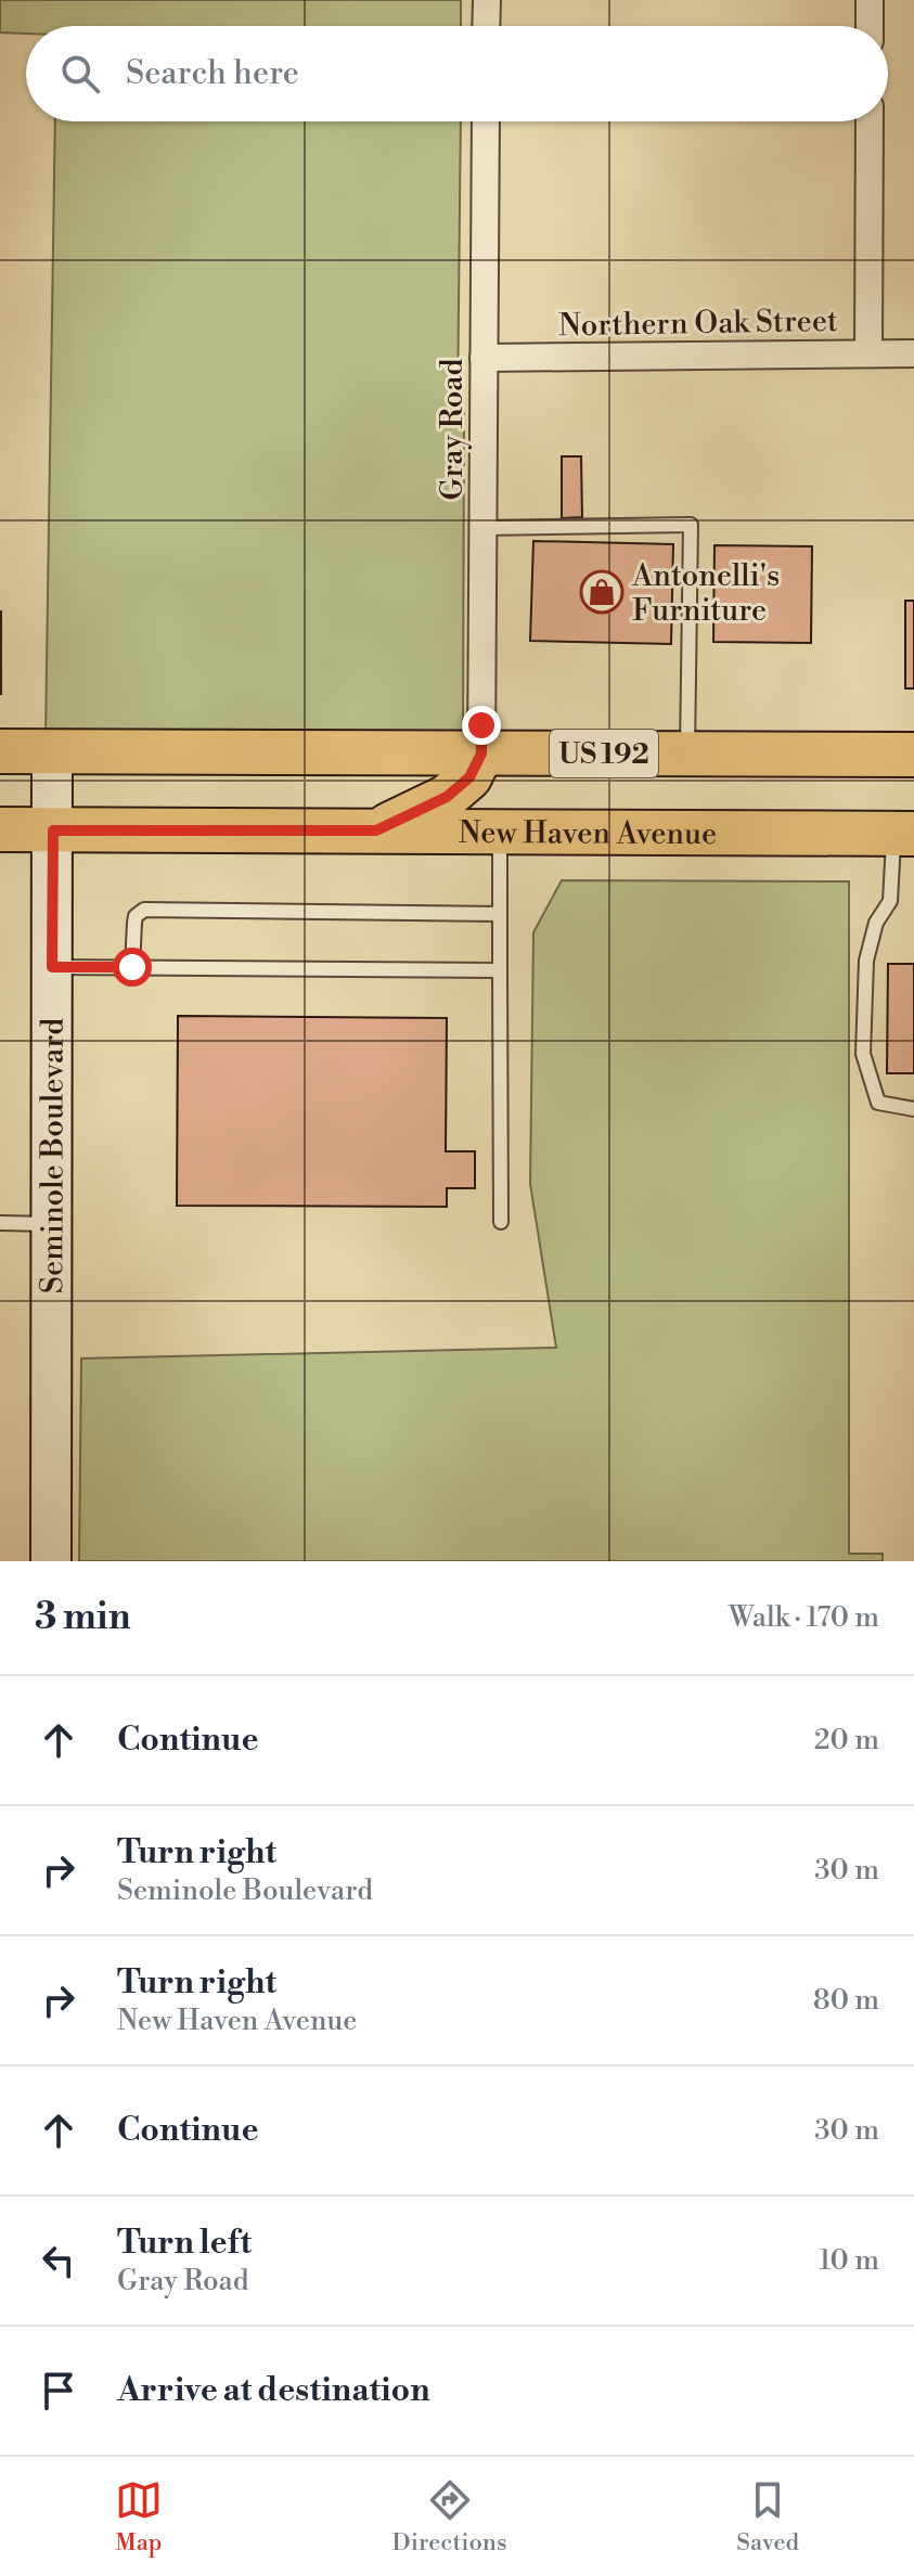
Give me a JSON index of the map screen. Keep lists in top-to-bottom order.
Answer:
{
  "streets": {
    "main road": ["US 192", "New Haven Avenue"],
    "street": ["Northern Oak Street", "Gray Road", "Seminole Boulevard"]
  },
  "crossings": [
    ["Northern Oak Street", "Gray Road"],
    ["Gray Road", "US 192"],
    ["US 192", "Seminole Boulevard"],
    ["New Haven Avenue", "Seminole Boulevard"]
  ],
  "places": {
    "shop": ["Antonelli's Furniture"]
  },
  "page": {
    "search": "Search here",
    "heading": ["3 min", "Walk · 170 m"],
    "list": [
      ["Continue", "20 m"],
      ["Turn right", "Seminole Boulevard", "30 m"],
      ["Turn right", "New Haven Avenue", "80 m"],
      ["Continue", "30 m"],
      ["Turn left", "Gray Road", "10 m"],
      "Arrive at destination"
    ],
    "nav": ["Map", "Directions", "Saved"]
  }
}
